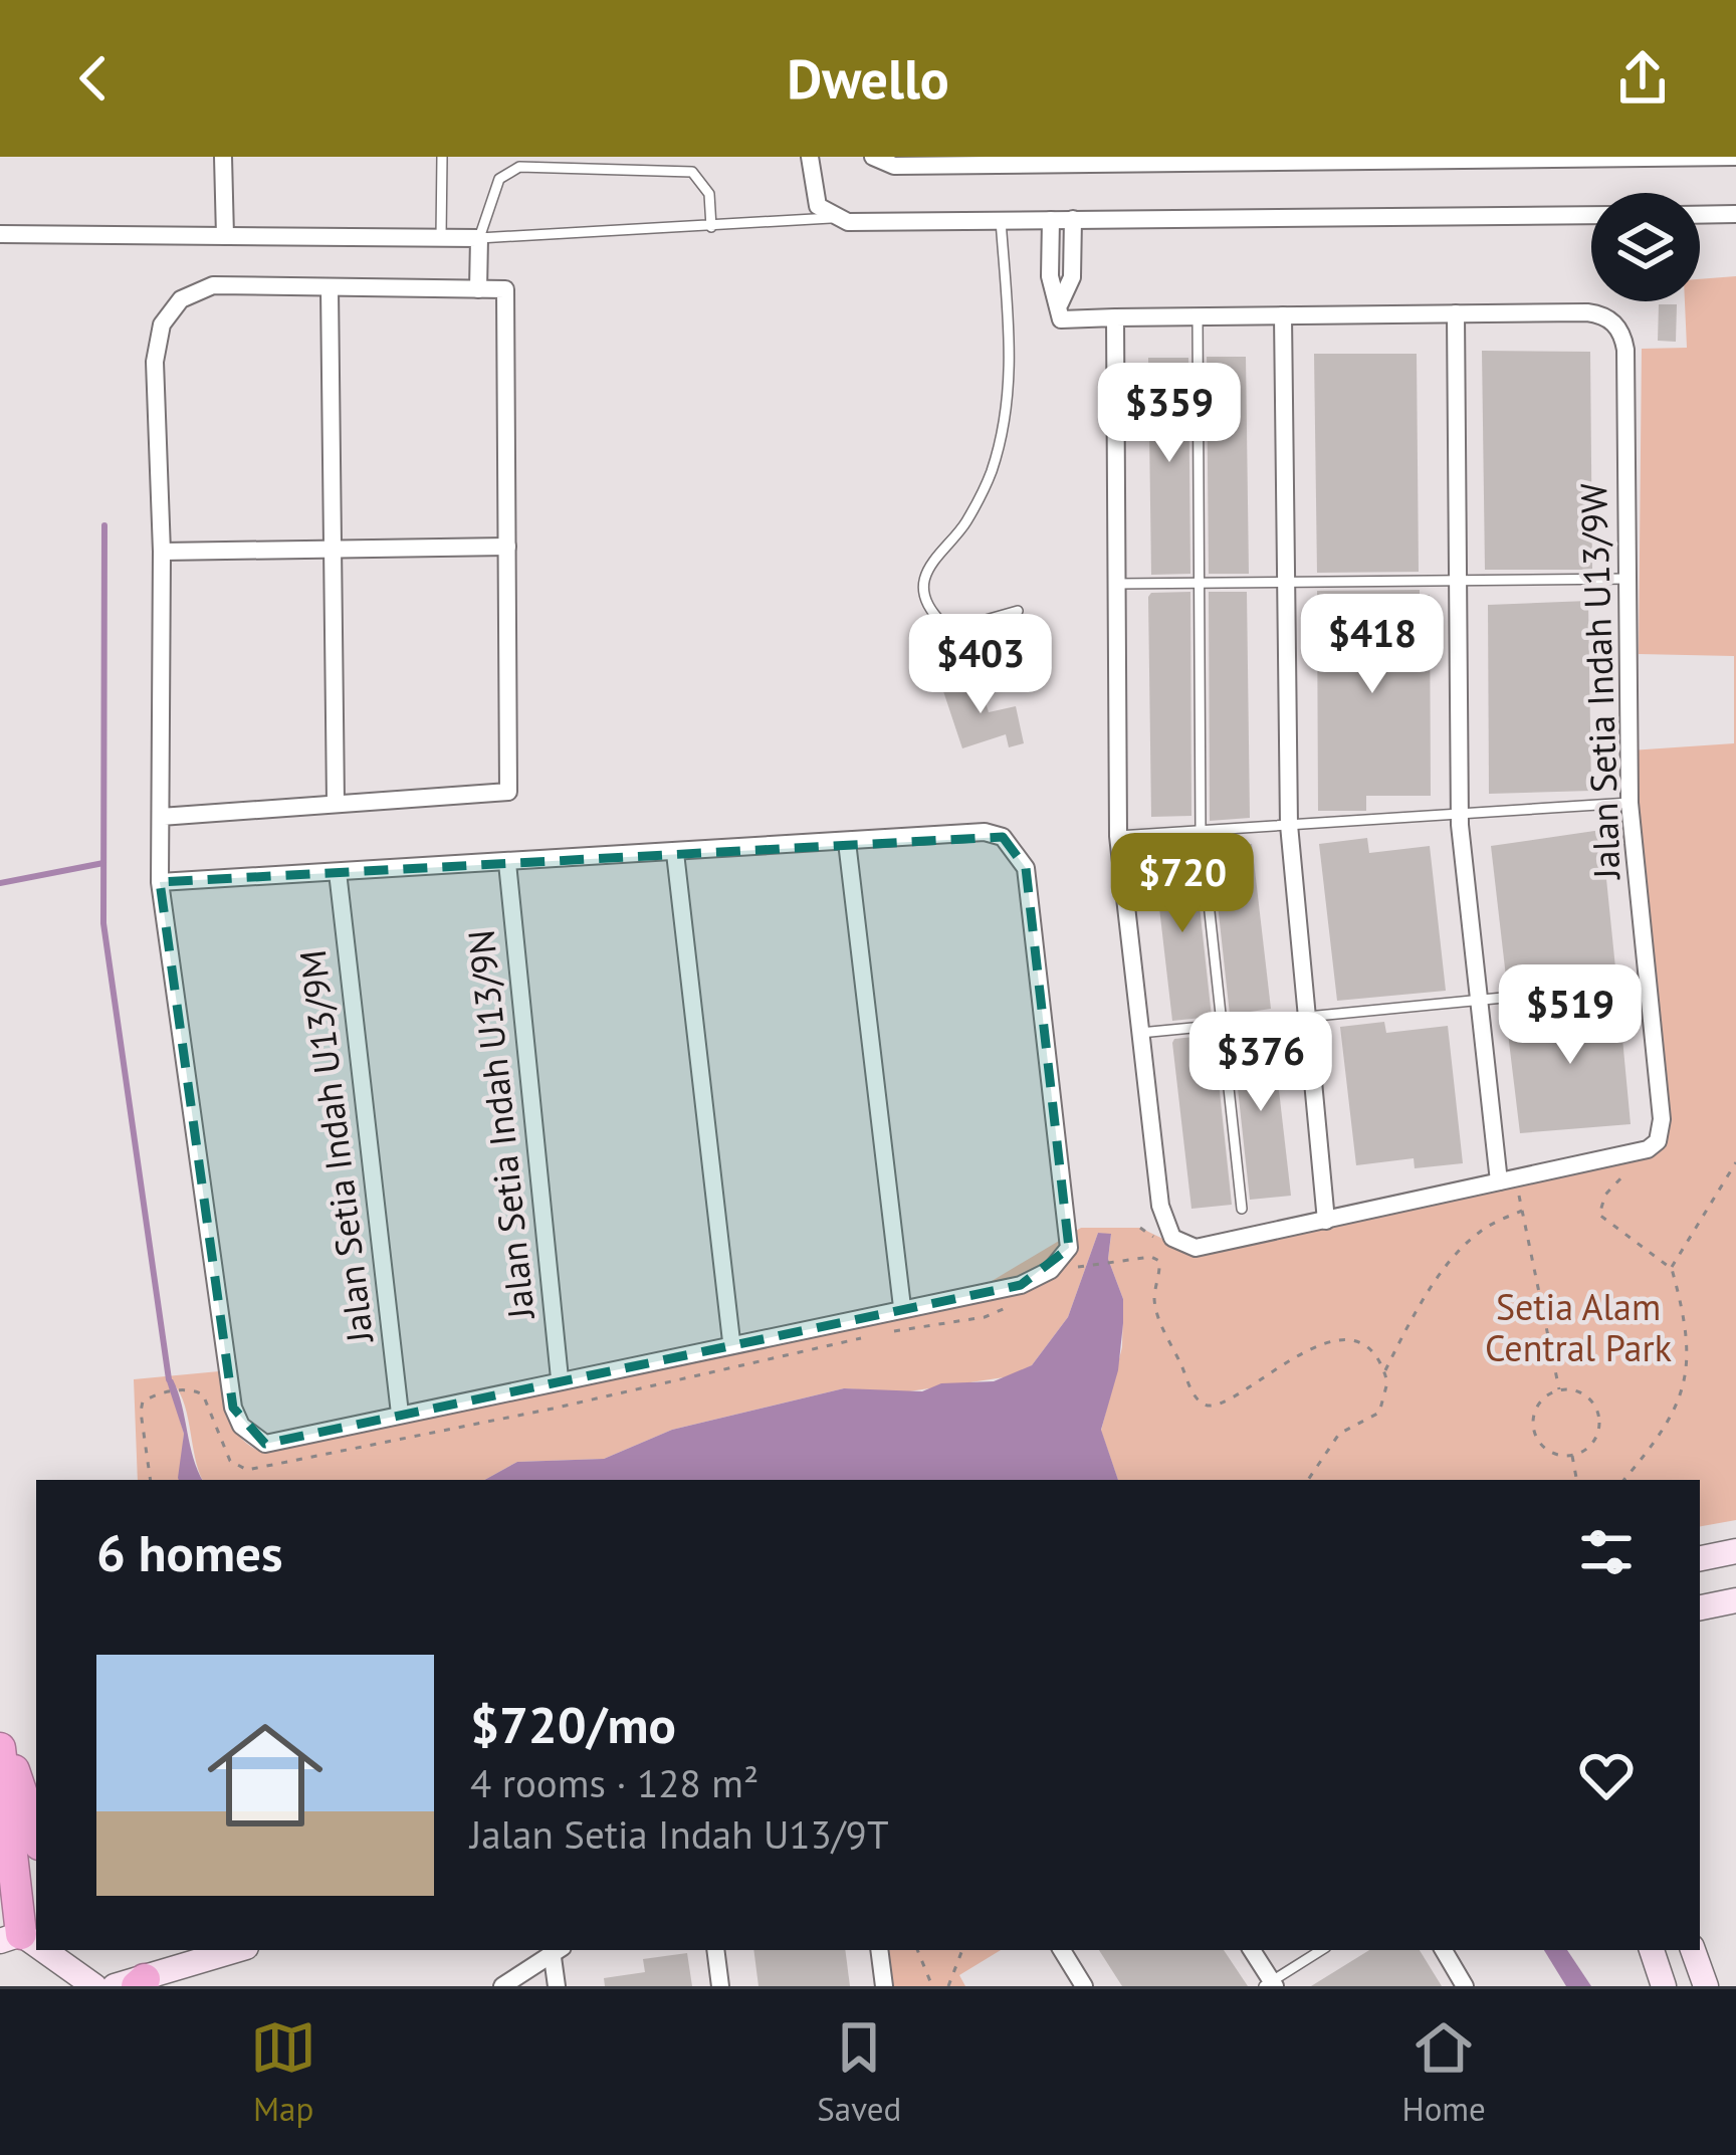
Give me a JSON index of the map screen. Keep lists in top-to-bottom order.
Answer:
{
  "streets": {
    "street": ["Jalan Setia Indah U13/9W", "Jalan Setia Indah U13/9N", "Jalan Setia Indah U13/9M"]
  },
  "parks": ["Setia Alam Central Park"],
  "page": {
    "header": "Dwello",
    "price": [
      "$359",
      "$418",
      "$403",
      "$720",
      "$519",
      "$376"
    ],
    "heading": "6 homes",
    "list": [
      {
        "name": "$720/mo",
        "note": "4 rooms · 128 m² · Jalan Setia Indah U13/9T"
      }
    ],
    "tabs": ["Map", "Saved", "Home"]
  }
}
